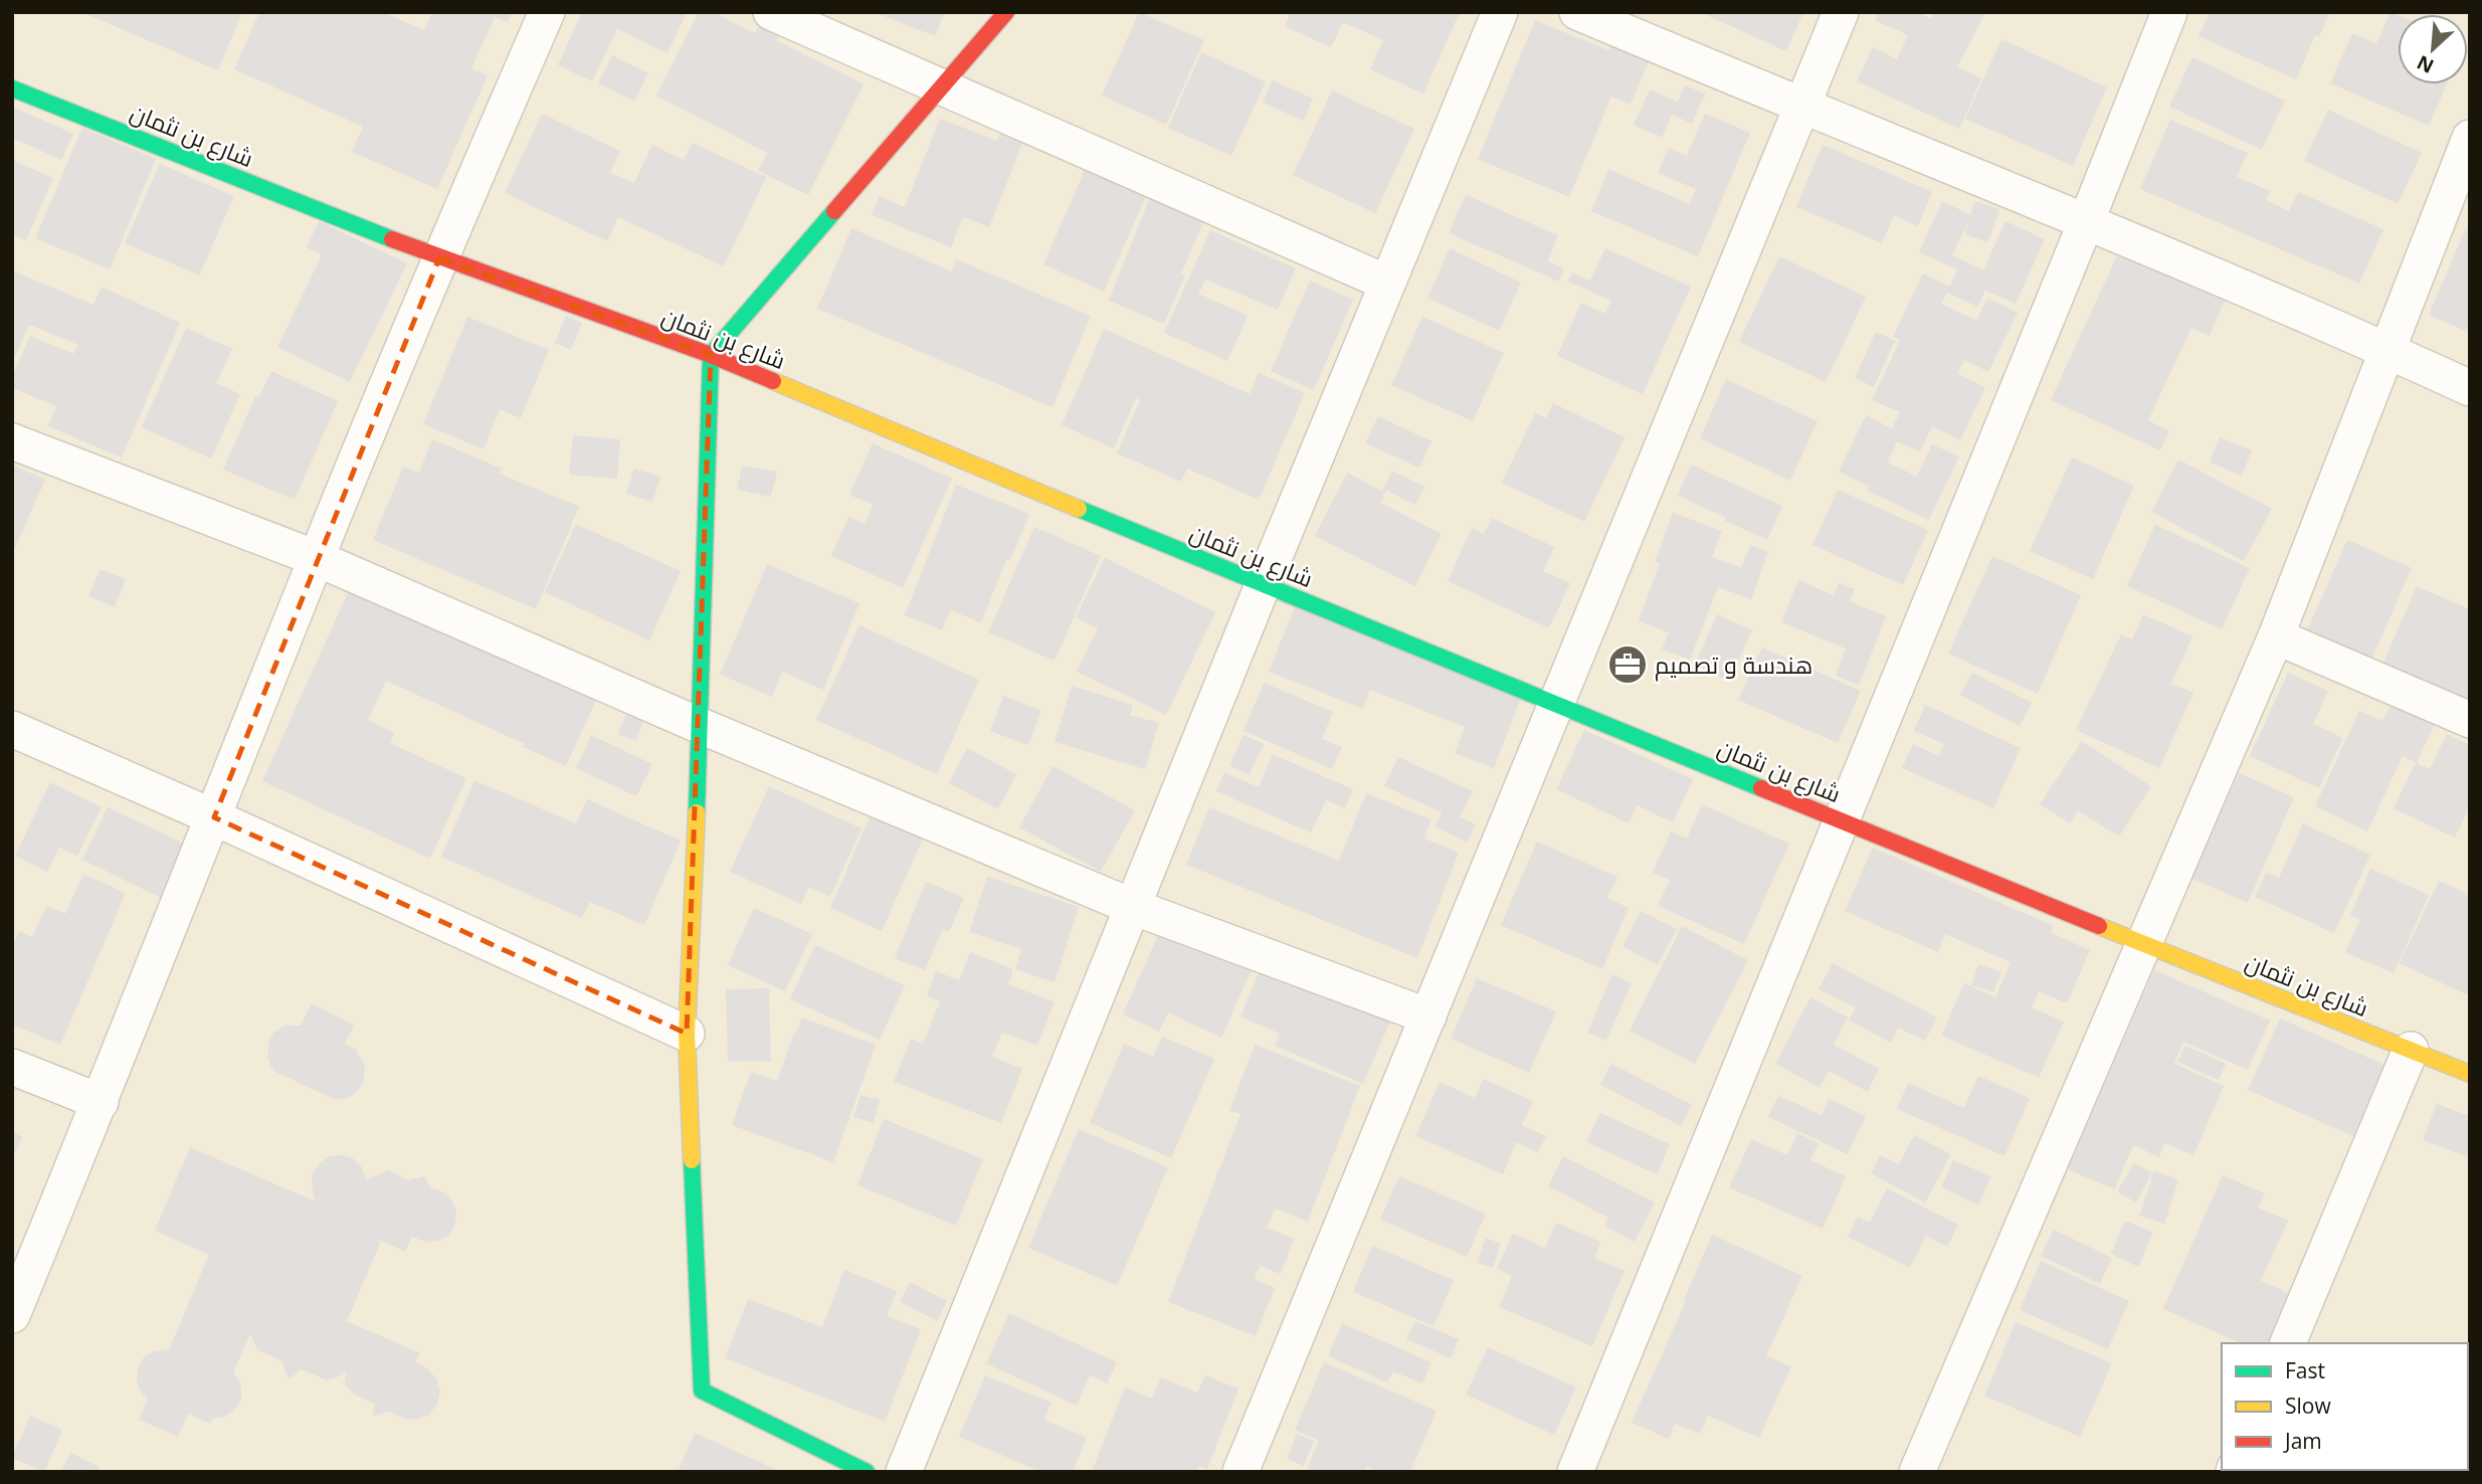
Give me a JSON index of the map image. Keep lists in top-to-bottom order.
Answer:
{
  "streets": {
    "street": ["شارع بن نثمان"]
  },
  "places": {
    "office": ["هندسة و تصميم"]
  },
  "legend": ["Fast", "Slow", "Jam"],
  "north": "bottom left"
}
